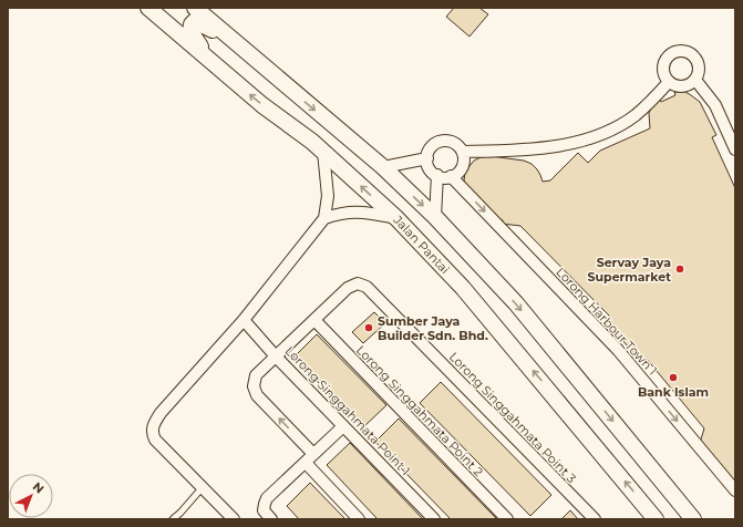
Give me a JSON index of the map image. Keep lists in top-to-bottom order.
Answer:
{
  "streets": {
    "street": [
      "Jalan Pantai",
      "Lorong Harbour Town 1",
      "Lorong Singgahmata Point 1",
      "Lorong Singgahmata Point 2",
      "Lorong Singgahmata Point 3"
    ]
  },
  "crossings": [
    ["Lorong Singgahmata Point 1", "Lorong Singgahmata Point 3"],
    ["Lorong Singgahmata Point 2", "Lorong Singgahmata Point 3"]
  ],
  "places": ["Servay Jaya Supermarket", "Sumber Jaya Builder Sdn. Bhd.", "Bank Islam"],
  "north": "top right"
}
